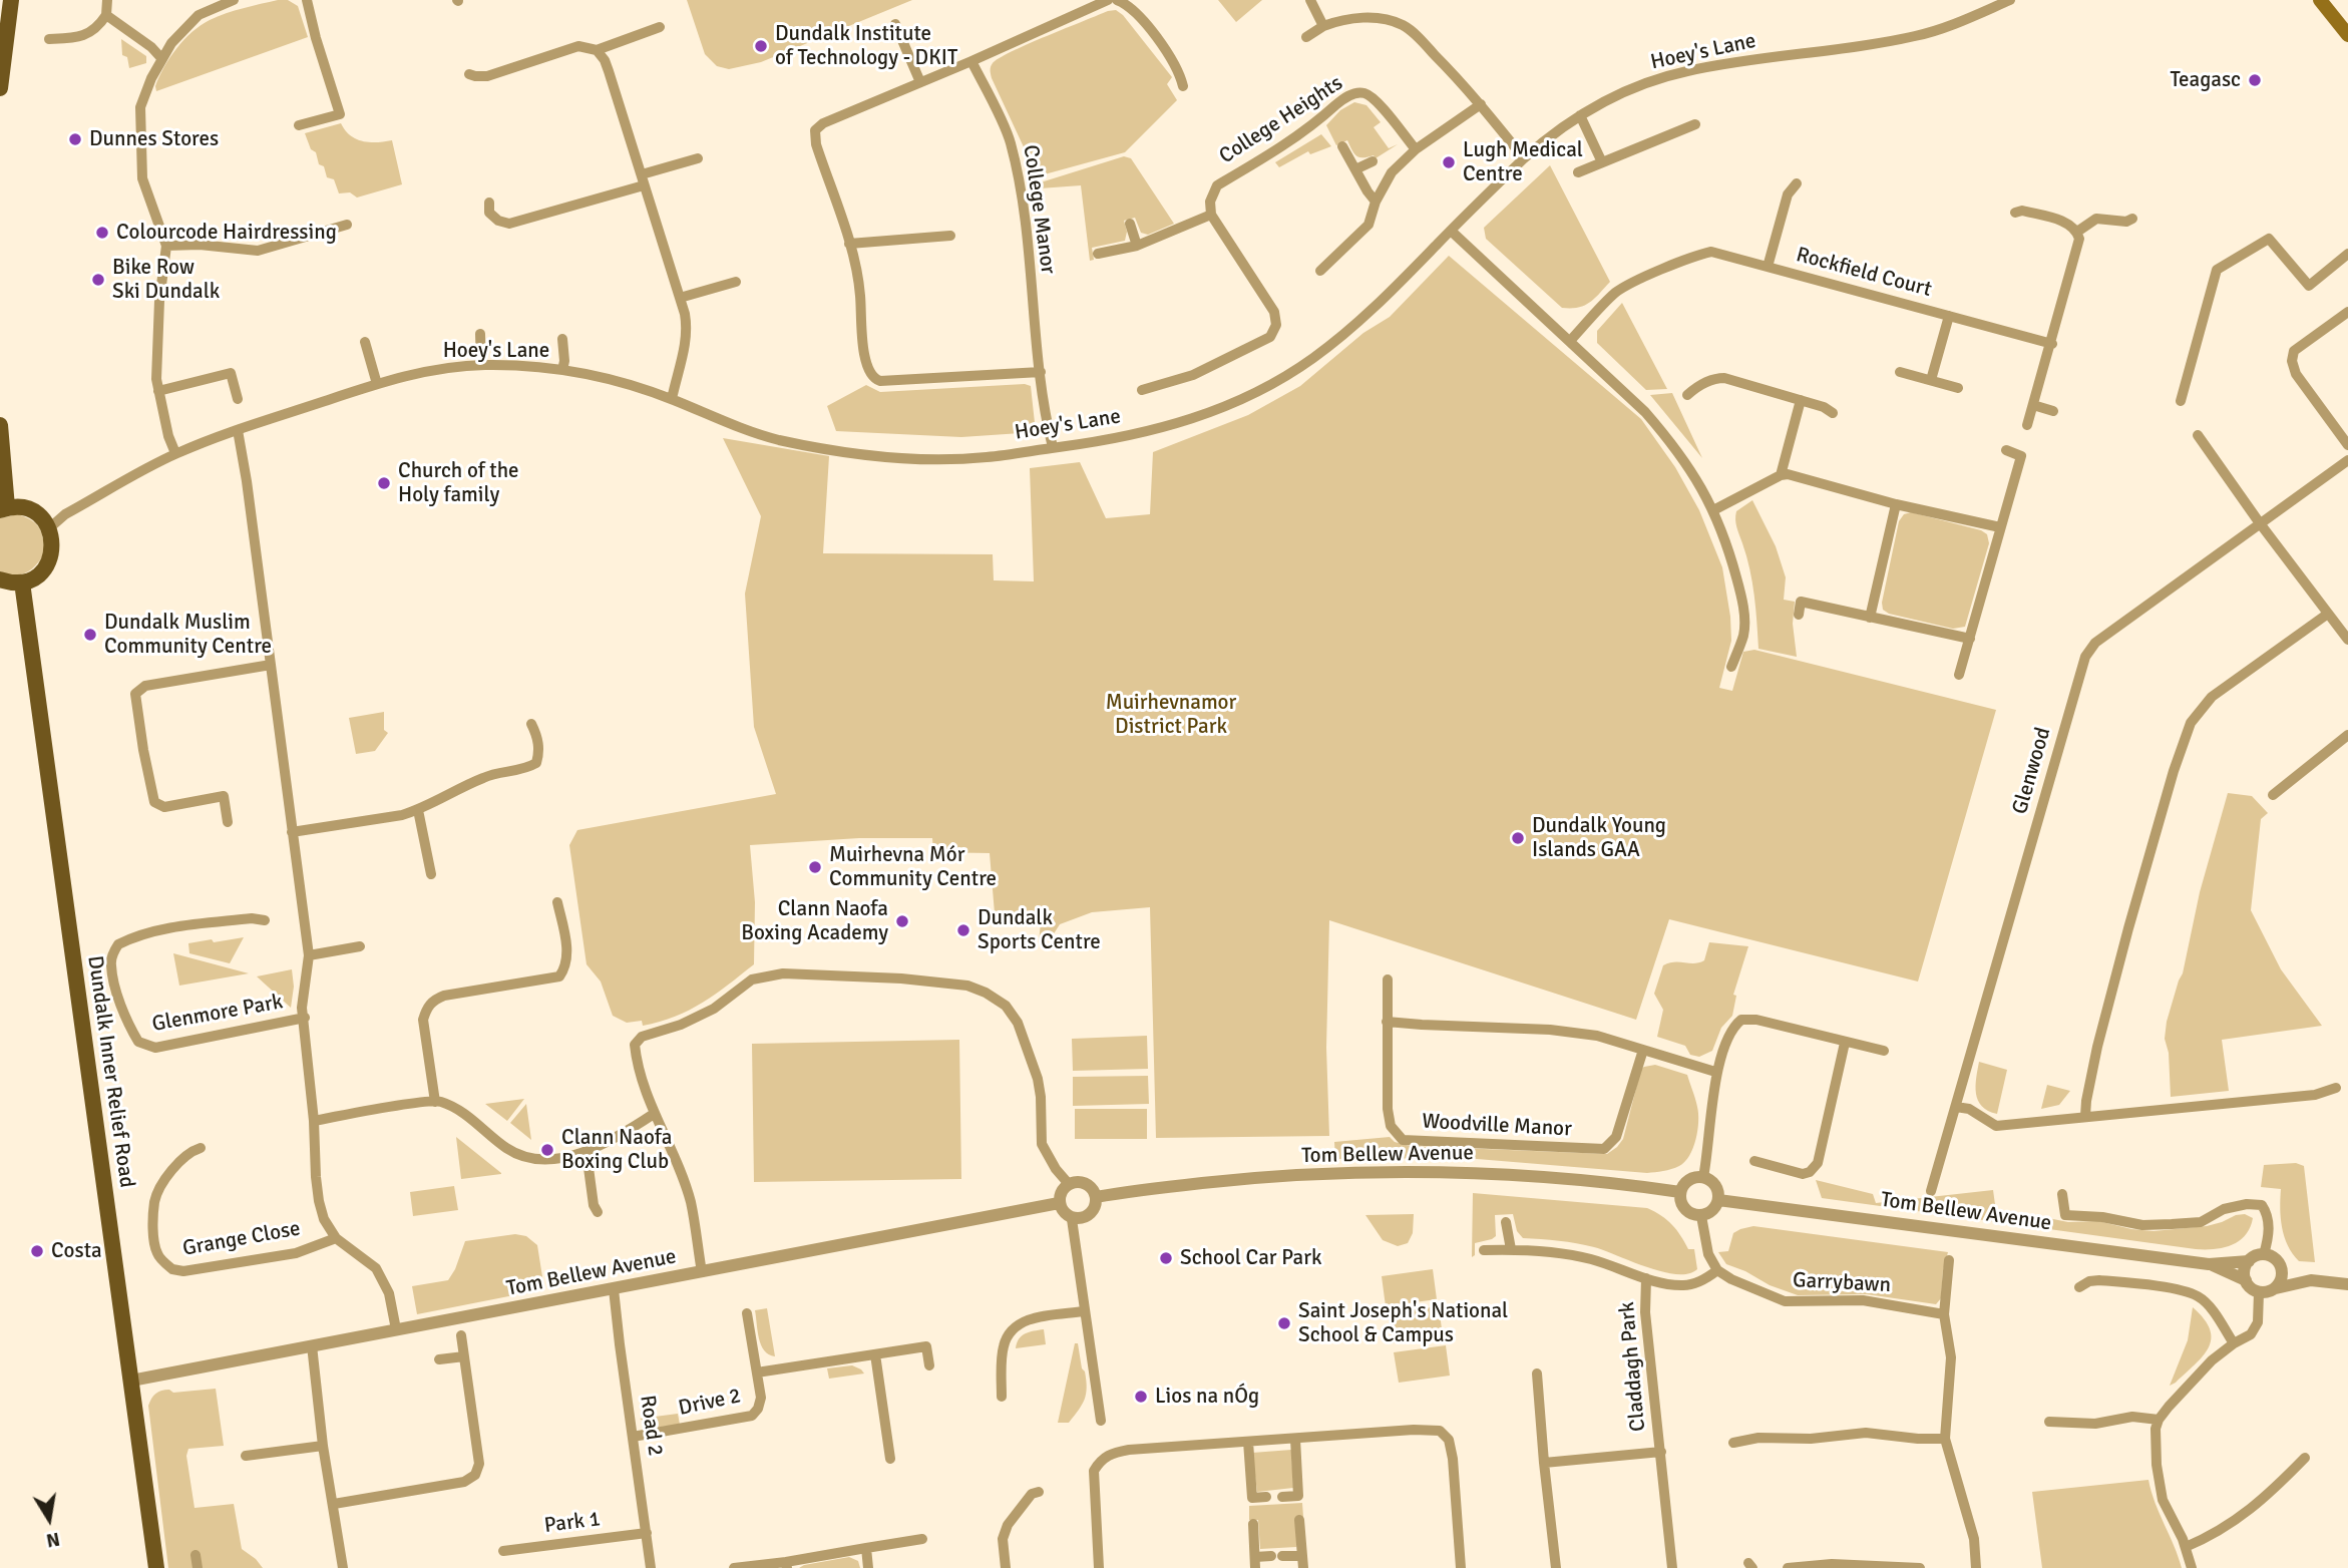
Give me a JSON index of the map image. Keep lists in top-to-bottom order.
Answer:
{
  "streets": {
    "main road": ["Dundalk Inner Relief Road"],
    "street": [
      "Hoey's Lane",
      "College Heights",
      "College Manor",
      "Rockfield Court",
      "Glenwood",
      "Glenmore Park",
      "Woodville Manor",
      "Tom Bellew Avenue",
      "Grange Close",
      "Garrybawn",
      "Claddagh Park",
      "Drive 2",
      "Road 2",
      "Park 1"
    ]
  },
  "crossings": [
    ["Hoey's Lane", "College Manor"],
    ["Dundalk Inner Relief Road", "Tom Bellew Avenue"],
    ["Tom Bellew Avenue", "Road 2"],
    ["Garrybawn", "Claddagh Park"],
    ["Drive 2", "Road 2"],
    ["Road 2", "Park 1"]
  ],
  "parks": ["Muirhevnamor District Park"],
  "places": [
    "Dundalk Institute of Technology - DKIT",
    "Teagasc",
    "Dunnes Stores",
    "Lugh Medical Centre",
    "Colourcode Hairdressing",
    "Bike Row Ski Dundalk",
    "Church of the Holy family",
    "Dundalk Muslim Community Centre",
    "Dundalk Young Islands GAA",
    "Muirhevna Mór Community Centre",
    "Clann Naofa Boxing Academy",
    "Dundalk Sports Centre",
    "Clann Naofa Boxing Club",
    "Costa",
    "School Car Park",
    "Saint Joseph's National School & Campus",
    "Lios na nÓg"
  ],
  "north": "bottom"
}
